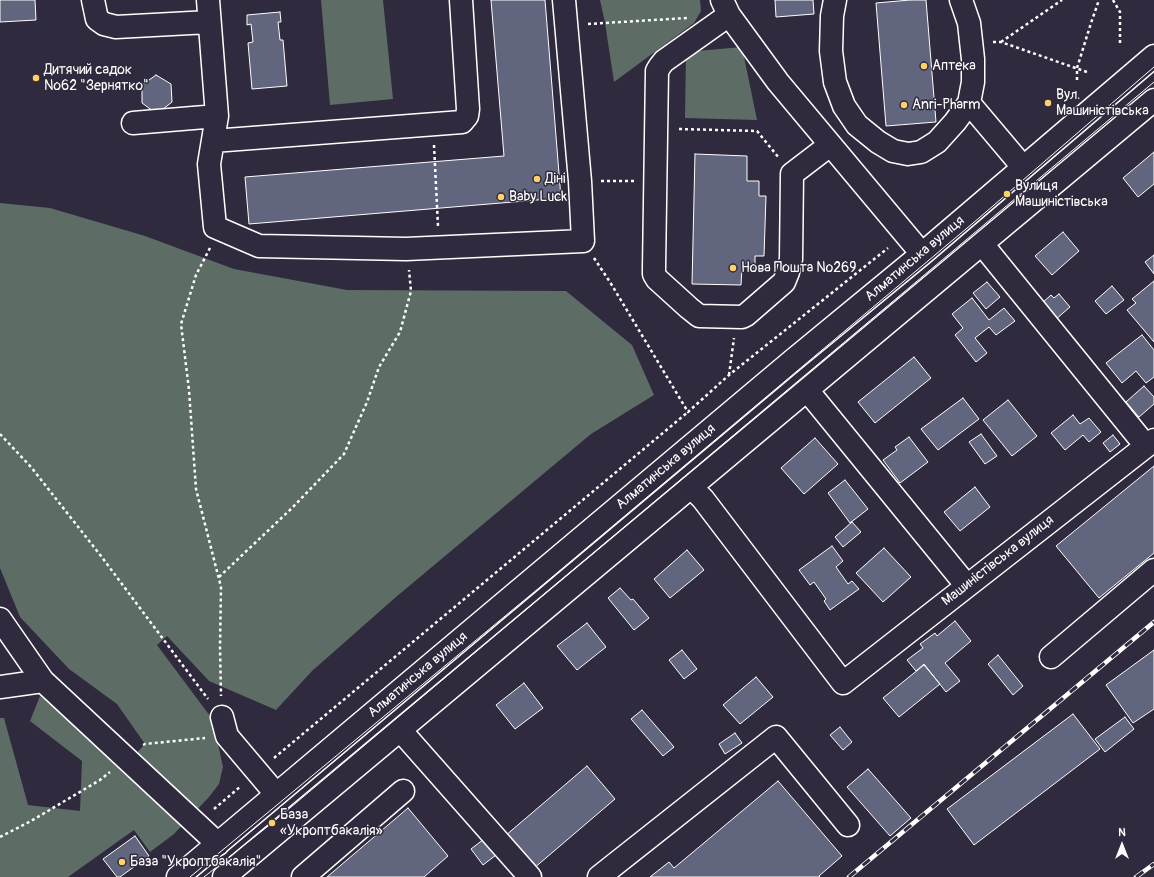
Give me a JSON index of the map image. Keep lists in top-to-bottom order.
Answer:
{
  "streets": {
    "street": ["Алматинська вулиця", "Машиністівська вулиця"]
  },
  "places": [
    "Аптека",
    "Дитячий садок №62 \"Зернятко\"",
    "Вул. Машиністівська",
    "Anri-Pharm",
    "Діні",
    "Вулиця Машиністівська",
    "Baby Luck",
    "Нова Пошта №269",
    "База «Укроптбакалія»",
    "База \"Укроптбакалія\""
  ],
  "north": "top"
}
